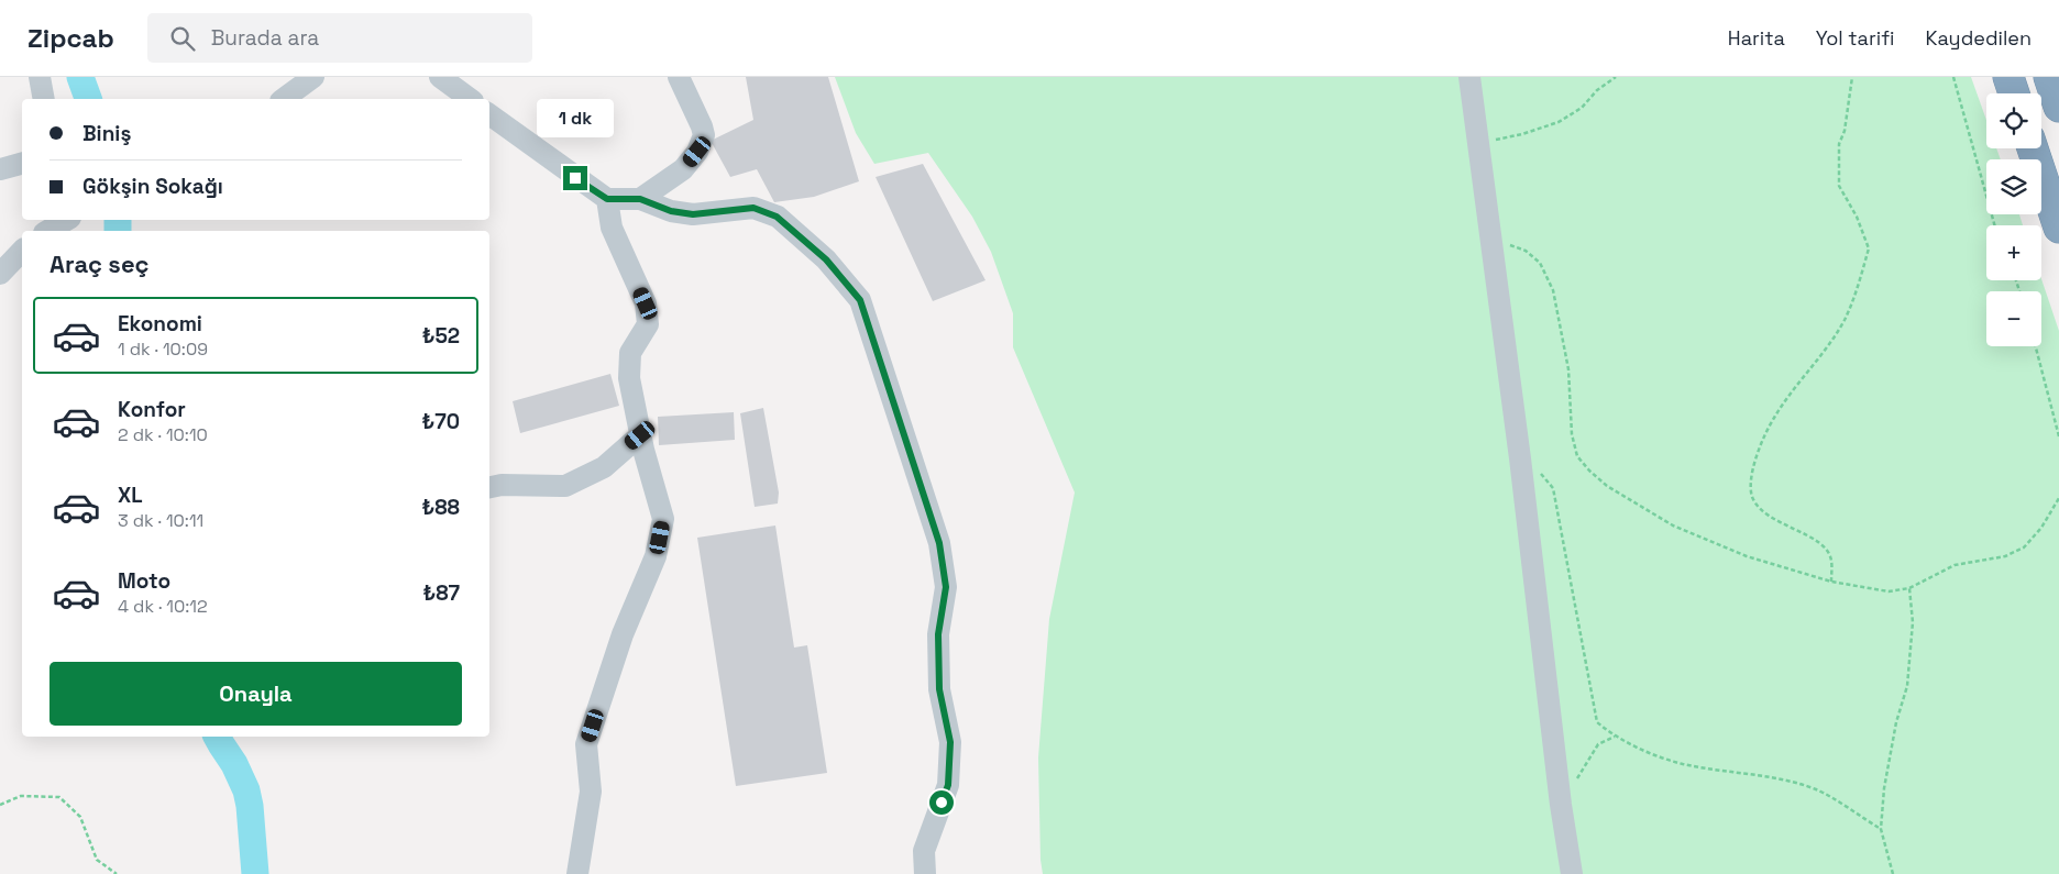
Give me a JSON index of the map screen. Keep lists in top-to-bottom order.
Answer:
{
  "page": {
    "header": "Zipcab",
    "search": "Burada ara",
    "nav": ["Harita", "Yol tarifi", "Kaydedilen"],
    "map_buttons": ["+", "−"],
    "bubble": "1 dk",
    "banner": ["Biniş", "Gökşin Sokağı"],
    "heading": "Araç seç",
    "list": [
      {
        "name": "Ekonomi",
        "note": "1 dk · 10:09",
        "value": "₺52"
      },
      {
        "name": "Konfor",
        "note": "2 dk · 10:10",
        "value": "₺70"
      },
      {
        "name": "XL",
        "note": "3 dk · 10:11",
        "value": "₺88"
      },
      {
        "name": "Moto",
        "note": "4 dk · 10:12",
        "value": "₺87"
      }
    ],
    "buttons": "Onayla"
  }
}
